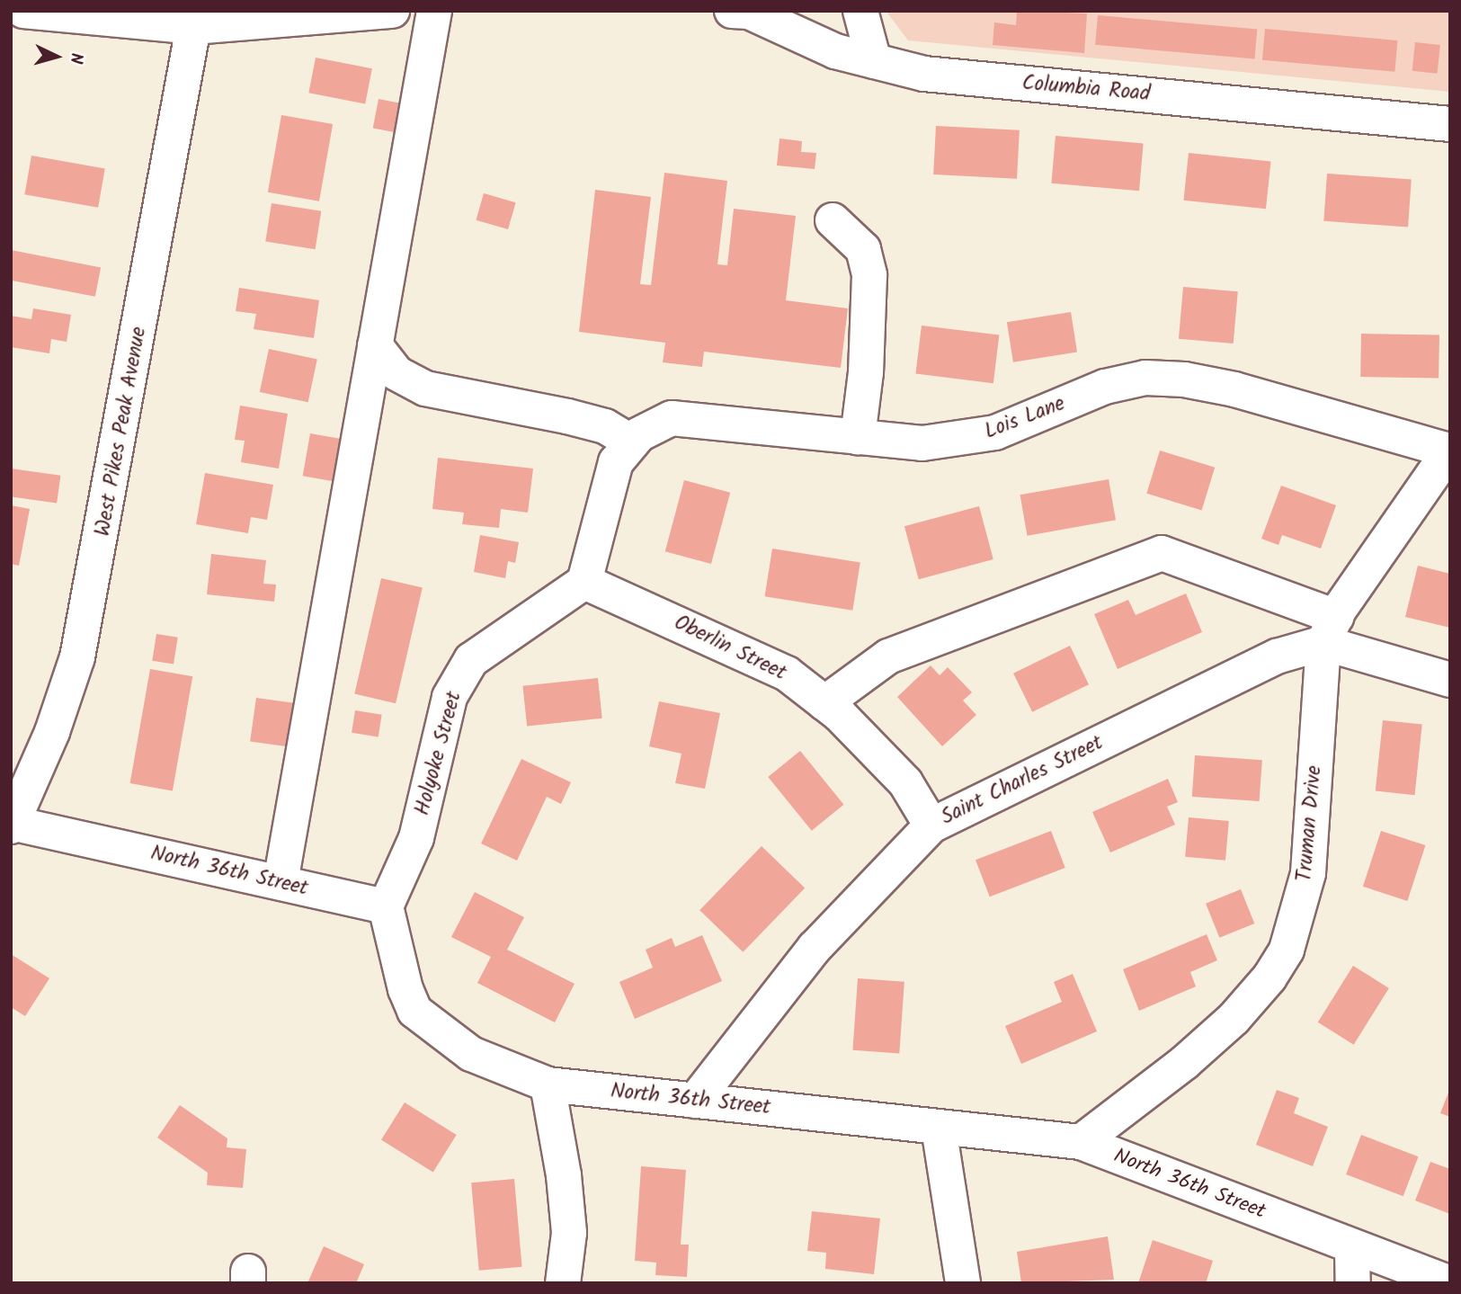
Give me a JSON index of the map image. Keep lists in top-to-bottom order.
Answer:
{
  "streets": {
    "street": [
      "Columbia Road",
      "Lois Lane",
      "West Pikes Peak Avenue",
      "Oberlin Street",
      "Holyoke Street",
      "Saint Charles Street",
      "Truman Drive",
      "North 36th Street"
    ]
  },
  "crossings": [
    ["Lois Lane", "Oberlin Street"],
    ["Lois Lane", "Holyoke Street"],
    ["West Pikes Peak Avenue", "North 36th Street"],
    ["Oberlin Street", "Holyoke Street"],
    ["Oberlin Street", "Saint Charles Street"],
    ["Holyoke Street", "North 36th Street"],
    ["Saint Charles Street", "Truman Drive"],
    ["Saint Charles Street", "North 36th Street"],
    ["Truman Drive", "North 36th Street"]
  ],
  "north": "right"
}
